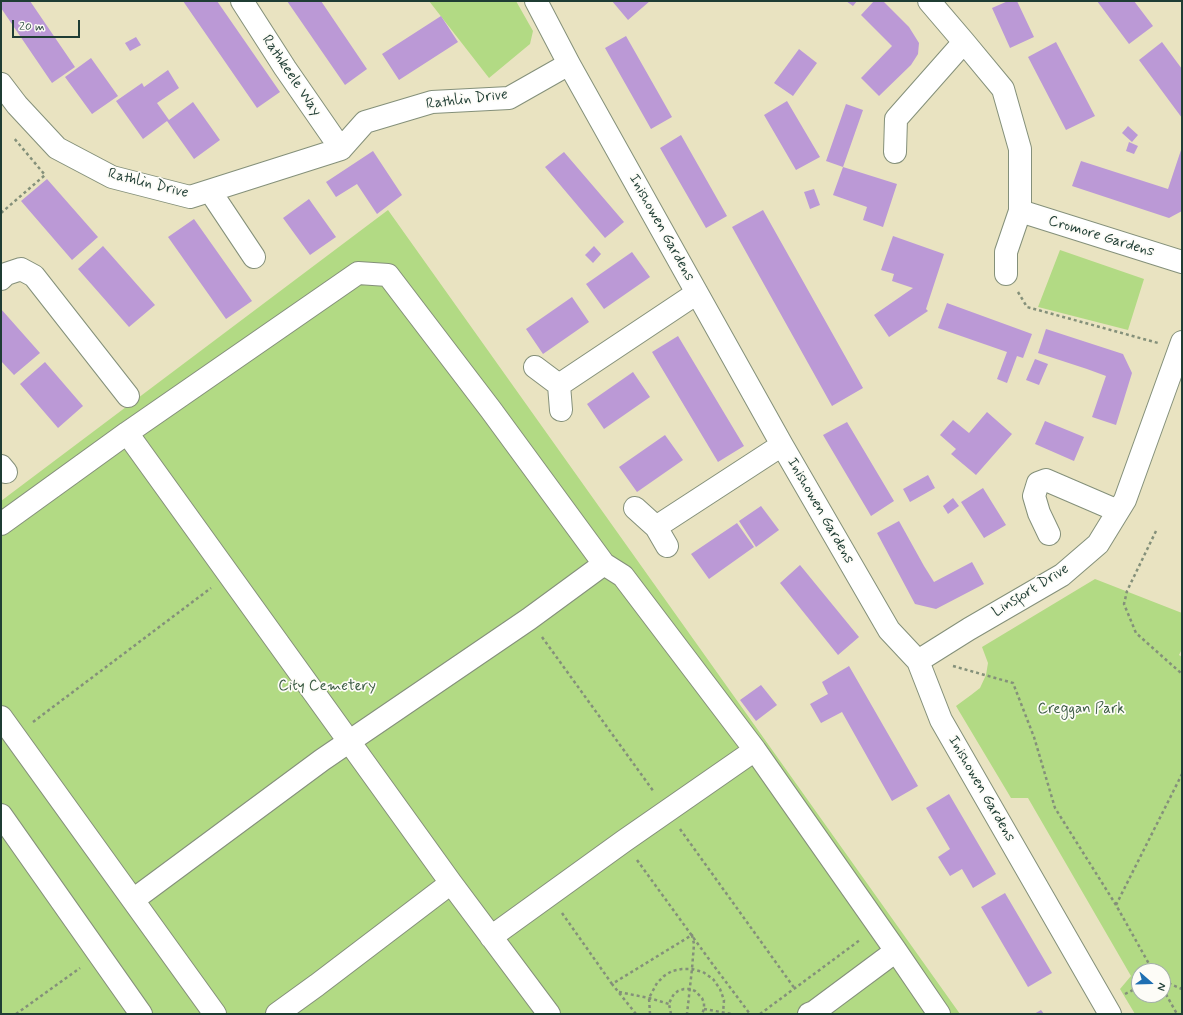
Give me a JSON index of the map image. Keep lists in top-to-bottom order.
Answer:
{
  "streets": {
    "street": [
      "Rathkeele Way",
      "Rathlin Drive",
      "Inishowen Gardens",
      "Cromore Gardens",
      "Linsfort Drive"
    ]
  },
  "crossings": [
    ["Rathkeele Way", "Rathlin Drive"],
    ["Rathlin Drive", "Inishowen Gardens"],
    ["Inishowen Gardens", "Linsfort Drive"]
  ],
  "parks": ["City Cemetery", "Creggan Park"],
  "scale_bar": "20 m",
  "north": "right"
}
